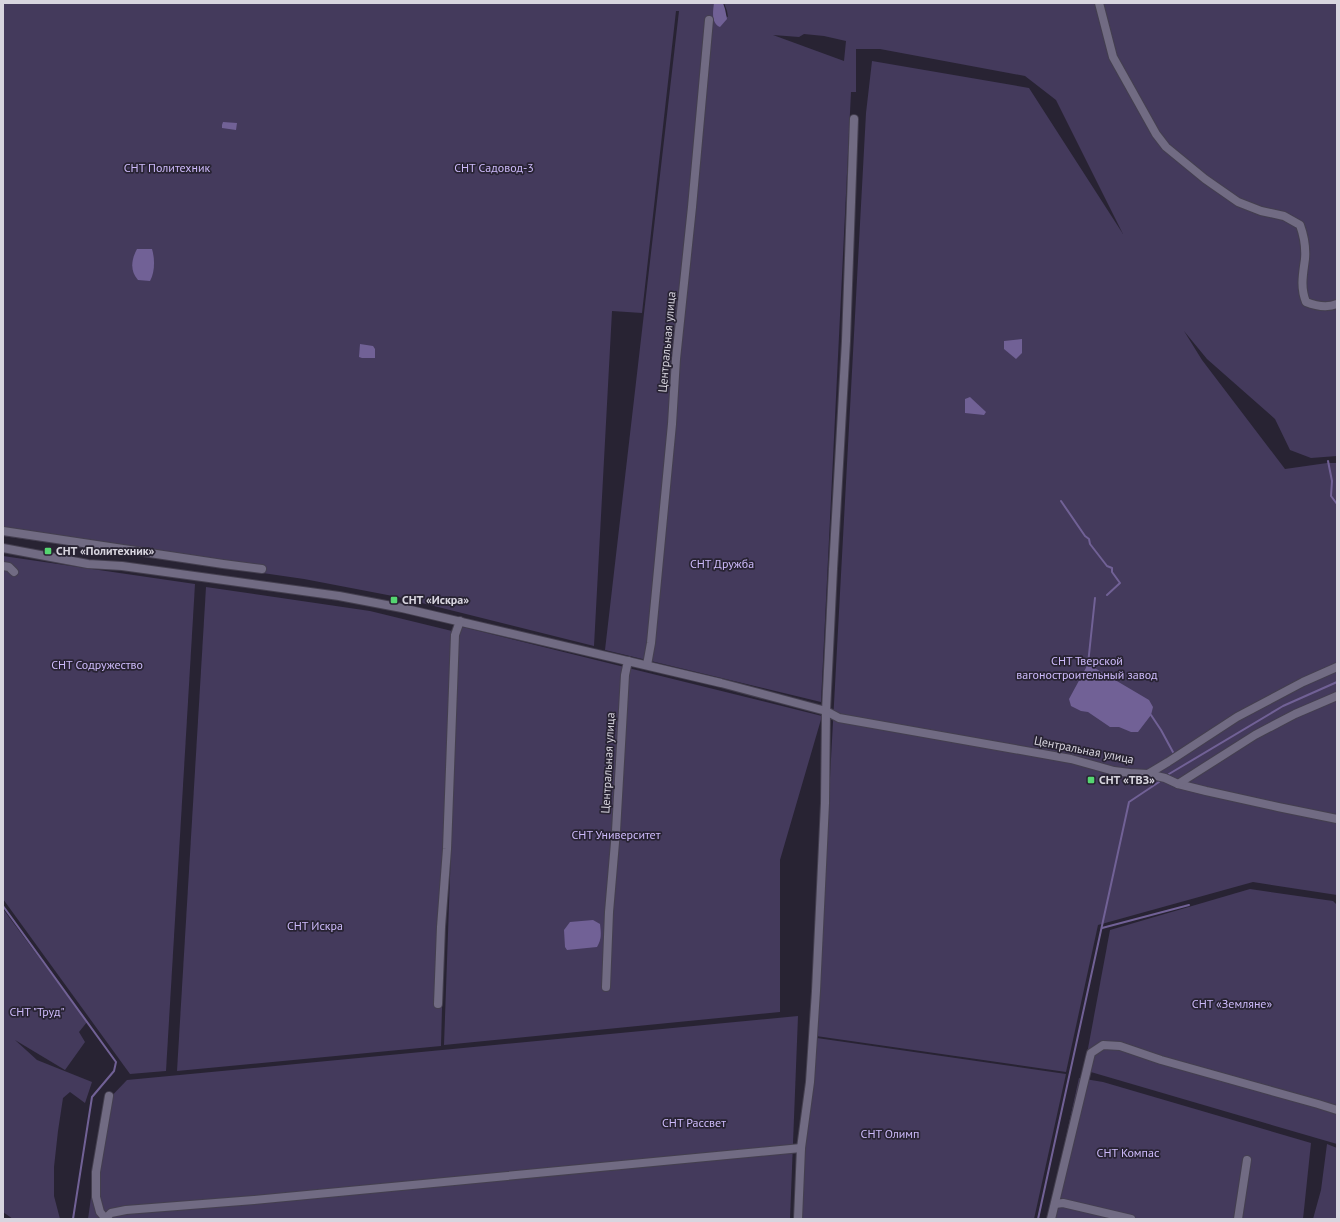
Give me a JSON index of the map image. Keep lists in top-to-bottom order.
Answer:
{
  "streets": {
    "street": ["Центральная улица"]
  },
  "parks": [
    "СНТ Политехник",
    "СНТ Садовод-3",
    "СНТ Дружба",
    "СНТ Тверской вагоностроительный завод",
    "СНТ Содружество",
    "СНТ Университет",
    "СНТ Искра",
    "СНТ «Земляне»",
    "СНТ \"Труд\"",
    "СНТ Рассвет",
    "СНТ Олимп",
    "СНТ Компас"
  ],
  "places": {
    "transit": ["СНТ «Политехник»", "СНТ «Искра»", "СНТ «ТВЗ»"]
  }
}
